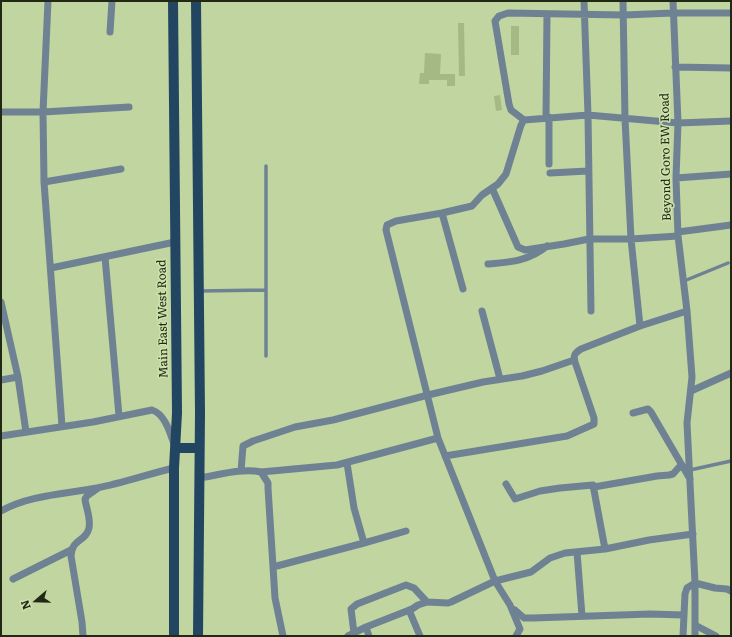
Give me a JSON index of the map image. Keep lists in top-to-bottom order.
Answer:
{
  "streets": {
    "main road": ["Main East West Road"],
    "street": ["Beyond Goro EW Road"]
  },
  "north": "left"
}
